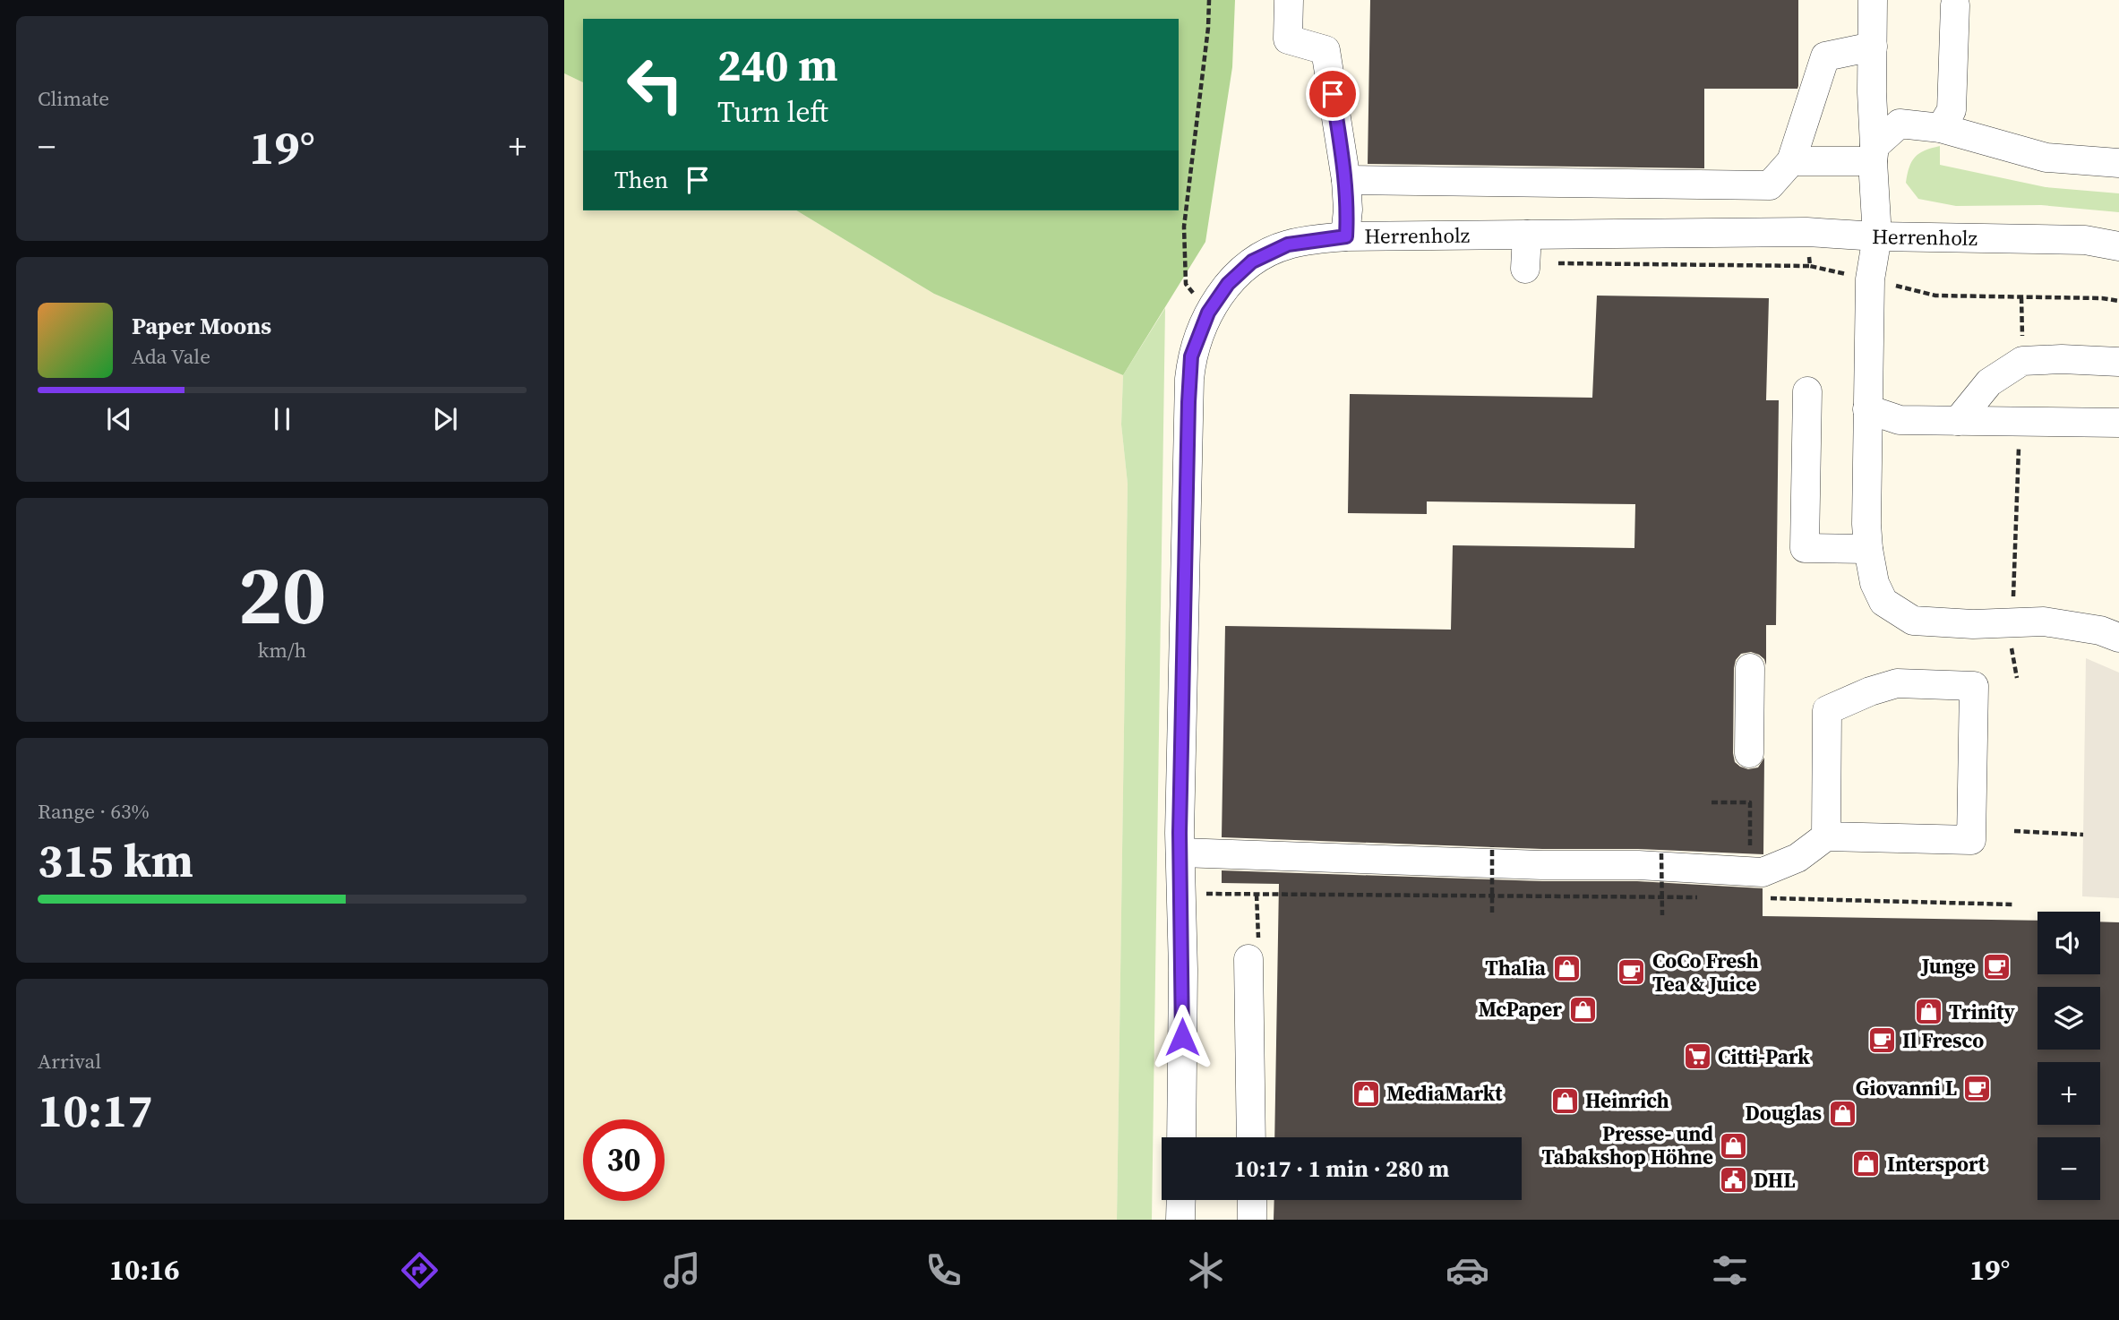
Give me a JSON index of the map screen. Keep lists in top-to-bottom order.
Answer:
{
  "streets": {
    "street": ["Herrenholz"]
  },
  "places": {
    "cafe": [
      "Junge",
      "CoCo Fresh Tea & Juice",
      "Il Fresco",
      "Giovanni L"
    ],
    "shop": [
      "Thalia",
      "McPaper",
      "Trinity",
      "MediaMarkt",
      "Heinrich",
      "Douglas",
      "Presse- und Tabakshop Höhne",
      "Intersport"
    ],
    "supermarket": ["Citti-Park"],
    "public building": ["DHL"]
  },
  "page": {
    "tile": [
      "Climate",
      ["20", "km/h"],
      ["Range · 63%", "315 km"],
      ["Arrival", "10:17"]
    ],
    "turn": ["240 m", "Turn left"],
    "heat": ["−", "19°", "+"],
    "then": "Then",
    "song": ["Paper Moons", "Ada Vale"],
    "map_buttons": ["+", "−"],
    "limit": "30",
    "trip": "10:17 · 1 min · 280 m",
    "tabs": ["10:16", "19°"]
  }
}
